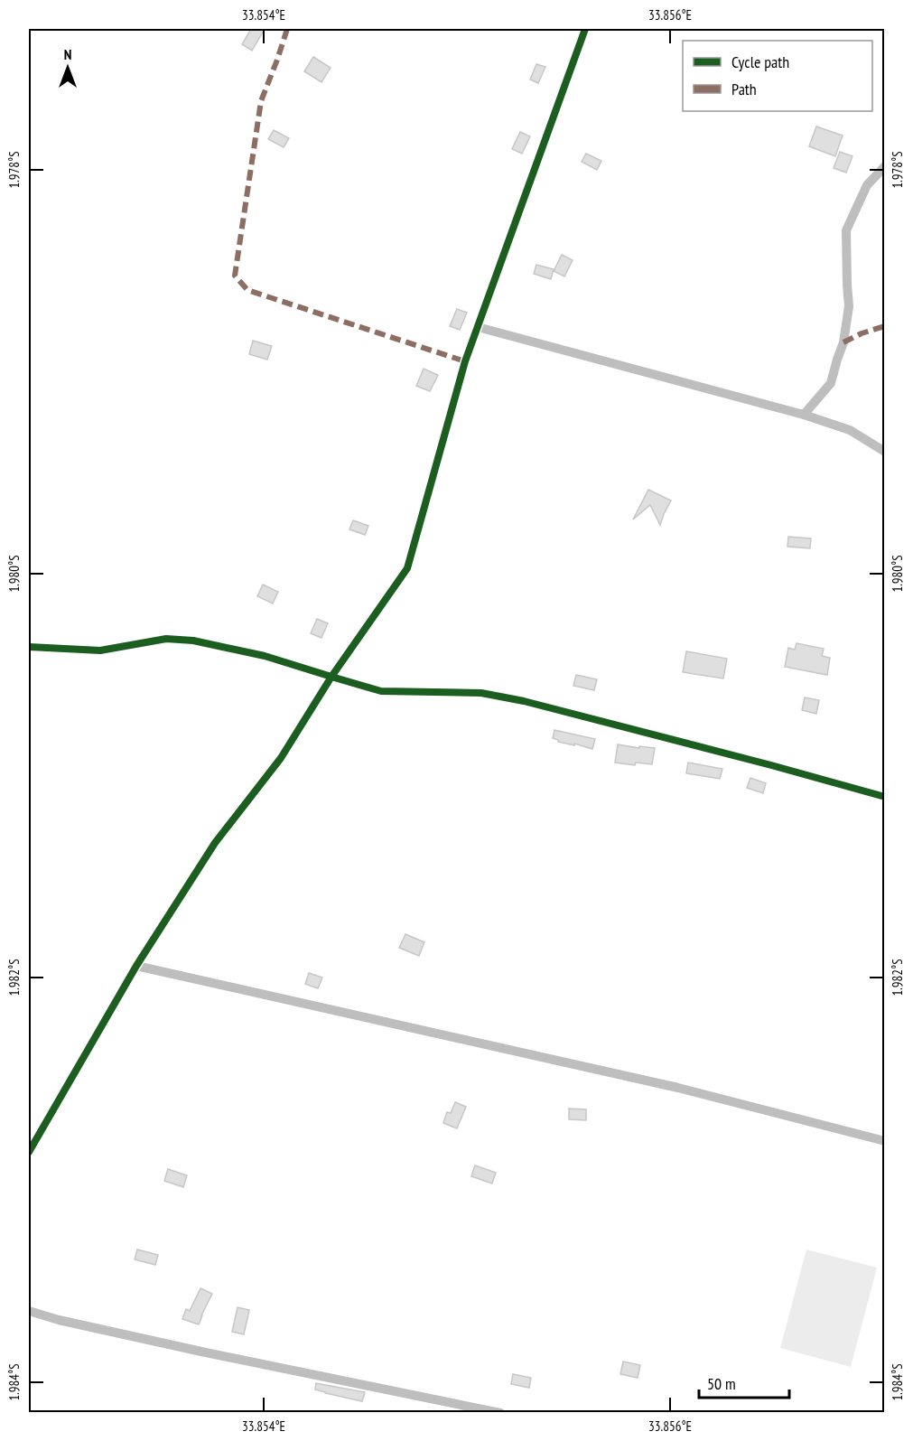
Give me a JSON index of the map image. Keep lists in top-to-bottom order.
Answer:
{
  "legend": ["Cycle path", "Path"],
  "scale_bar": "50 m",
  "north": "top",
  "coordinates": [
    "33.854°E",
    "33.856°E",
    "1.978°S",
    "1.980°S",
    "1.982°S",
    "1.984°S"
  ]
}
